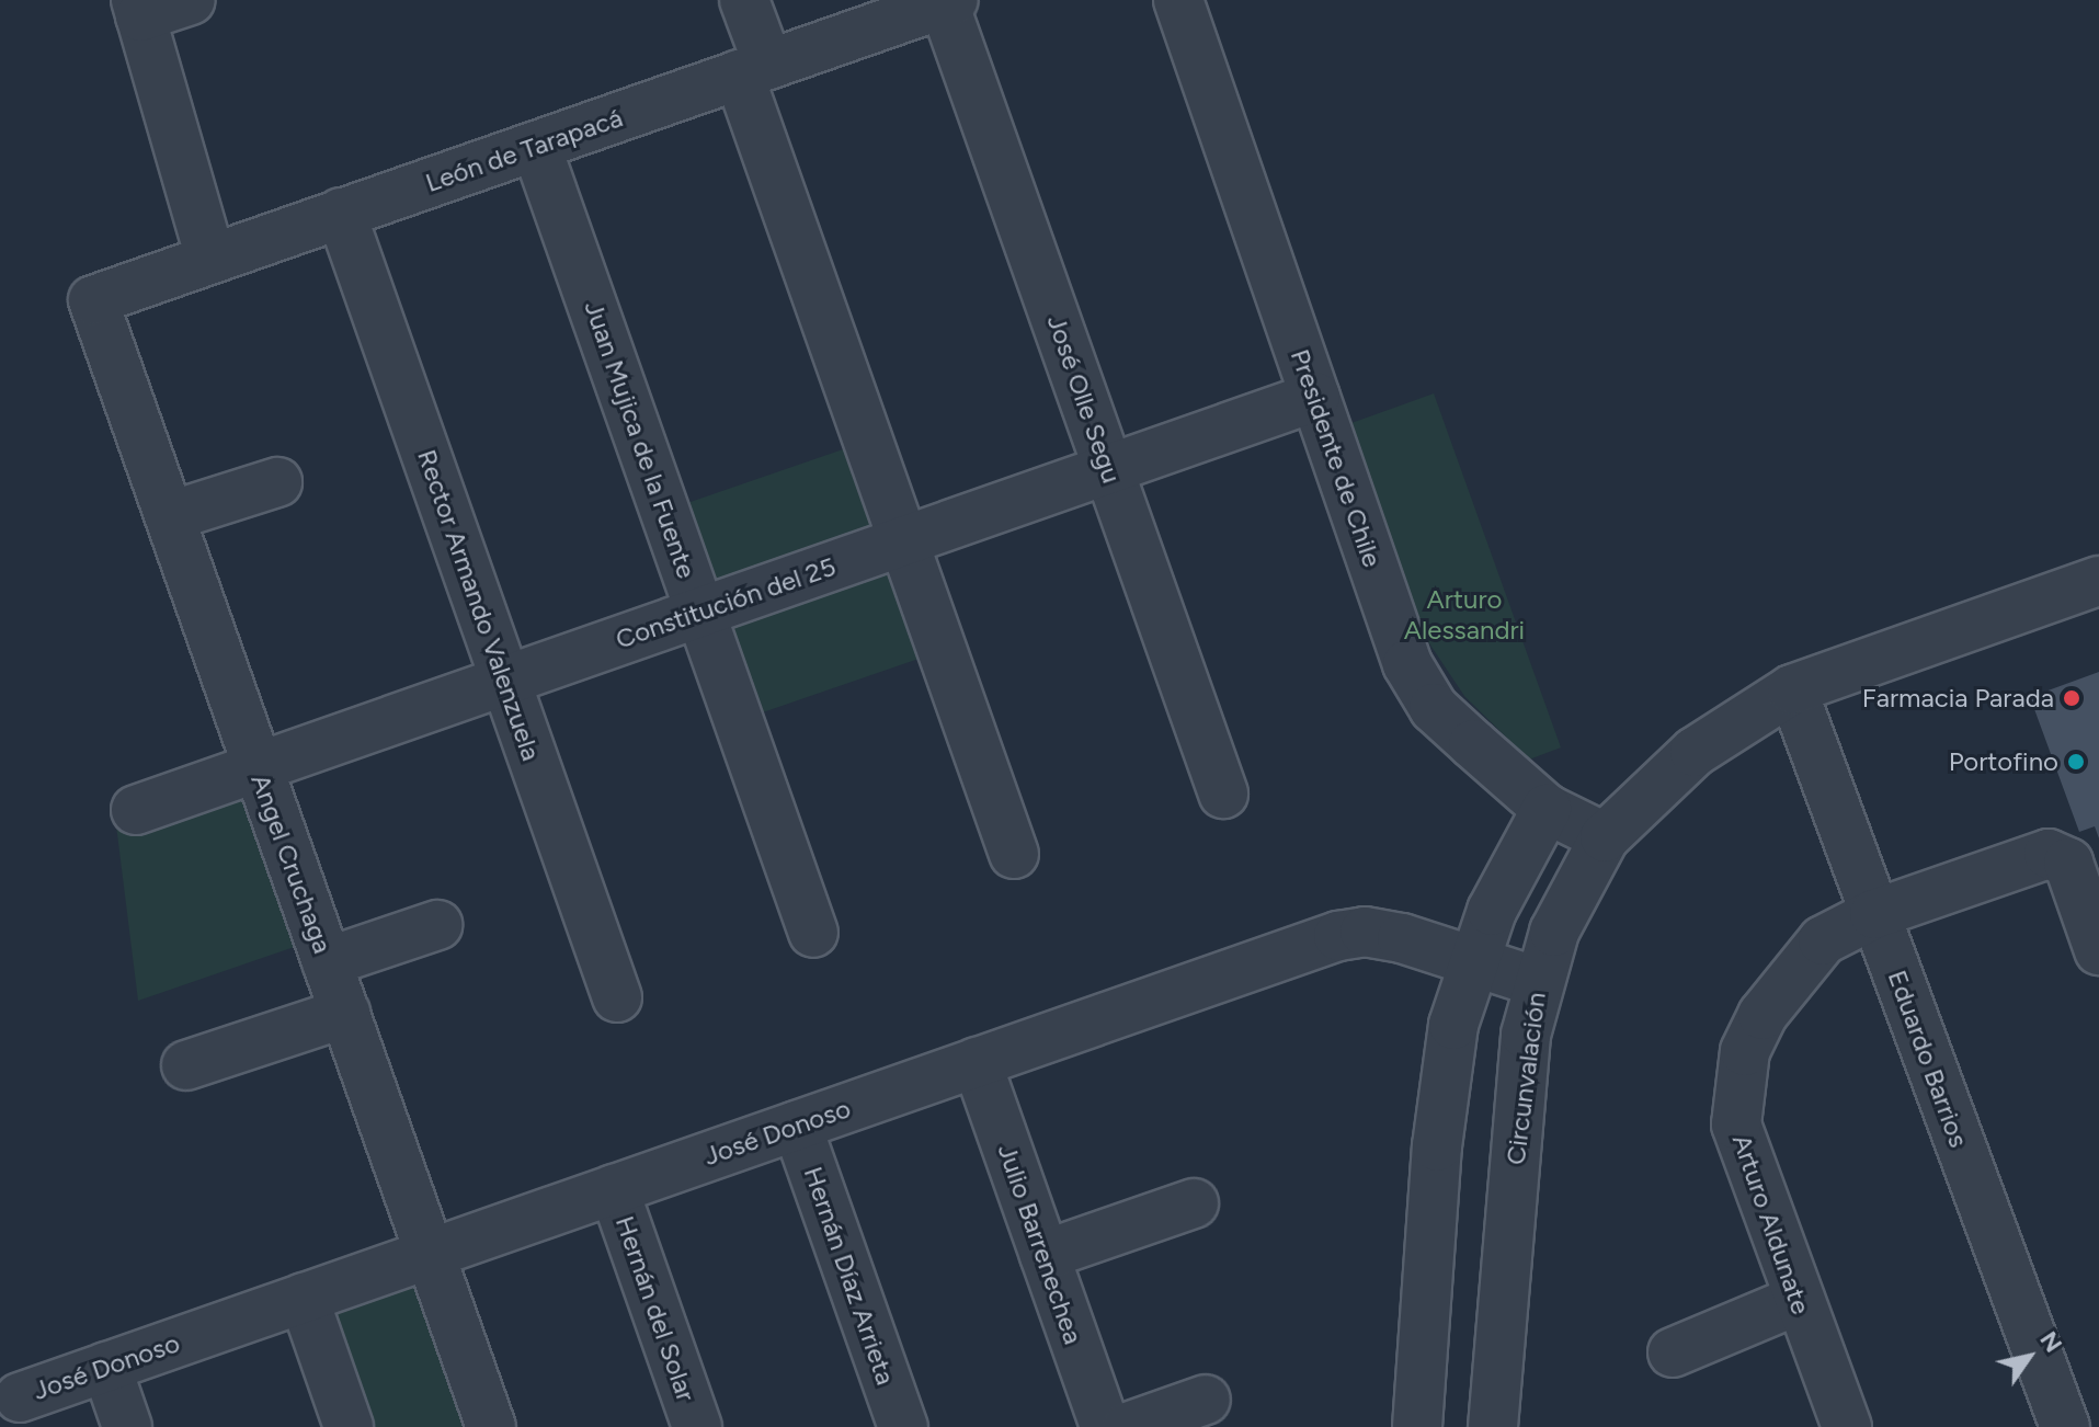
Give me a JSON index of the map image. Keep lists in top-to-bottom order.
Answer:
{
  "streets": {
    "street": [
      "León de Tarapacá",
      "José Olle Segu",
      "Juan Mujica de la Fuente",
      "Presidente de Chile",
      "Constitución del 25",
      "Rector Armando Valenzuela",
      "Angel Cruchaga",
      "Eduardo Barrios",
      "Circunvalación",
      "José Donoso",
      "Arturo Aldunate",
      "Julio Barrenechea",
      "Hernán Díaz Arrieta",
      "Hernán del Solar"
    ]
  },
  "crossings": [
    ["León de Tarapacá", "José Olle Segu"],
    ["León de Tarapacá", "Juan Mujica de la Fuente"],
    ["León de Tarapacá", "Rector Armando Valenzuela"],
    ["León de Tarapacá", "Angel Cruchaga"],
    ["José Olle Segu", "Constitución del 25"],
    ["Juan Mujica de la Fuente", "Constitución del 25"],
    ["Presidente de Chile", "Constitución del 25"],
    ["Presidente de Chile", "Circunvalación"],
    ["Constitución del 25", "Rector Armando Valenzuela"],
    ["Constitución del 25", "Angel Cruchaga"],
    ["Angel Cruchaga", "José Donoso"],
    ["Eduardo Barrios", "Circunvalación"],
    ["Eduardo Barrios", "Arturo Aldunate"],
    ["Circunvalación", "José Donoso"],
    ["José Donoso", "Julio Barrenechea"],
    ["José Donoso", "Hernán Díaz Arrieta"],
    ["José Donoso", "Hernán del Solar"]
  ],
  "parks": ["Arturo Alessandri"],
  "places": ["Farmacia Parada", "Portofino"],
  "north": "top right"
}
